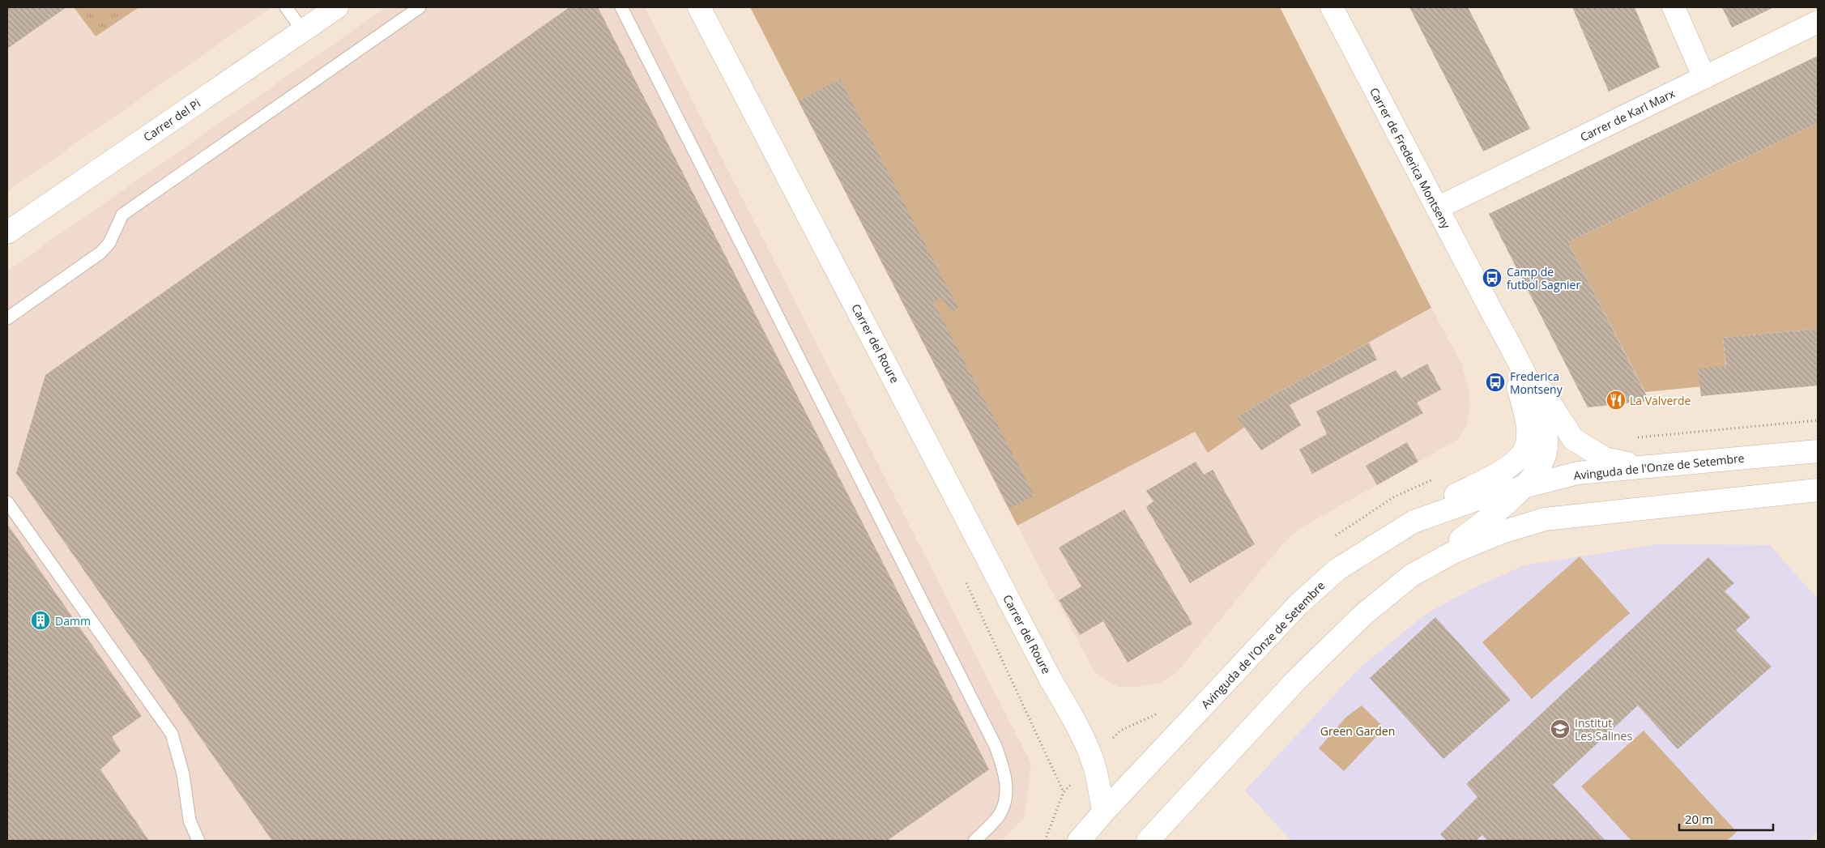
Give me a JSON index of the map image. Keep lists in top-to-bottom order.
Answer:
{
  "streets": {
    "main road": [
      "Carrer de Karl Marx",
      "Carrer del Pi",
      "Carrer de Frederica Montseny",
      "Carrer del Roure",
      "Avinguda de l'Onze de Setembre"
    ]
  },
  "crossings": [
    ["Carrer de Karl Marx", "Carrer de Frederica Montseny"],
    ["Carrer del Roure", "Avinguda de l'Onze de Setembre"]
  ],
  "parks": ["Green Garden"],
  "places": {
    "bus stop": ["Camp de futbol Sagnier", "Frederica Montseny"],
    "restaurant": ["La Valverde"],
    "building": ["Damm"],
    "school or university": ["Institut Les Salines"]
  },
  "scale_bar": "20 m"
}
